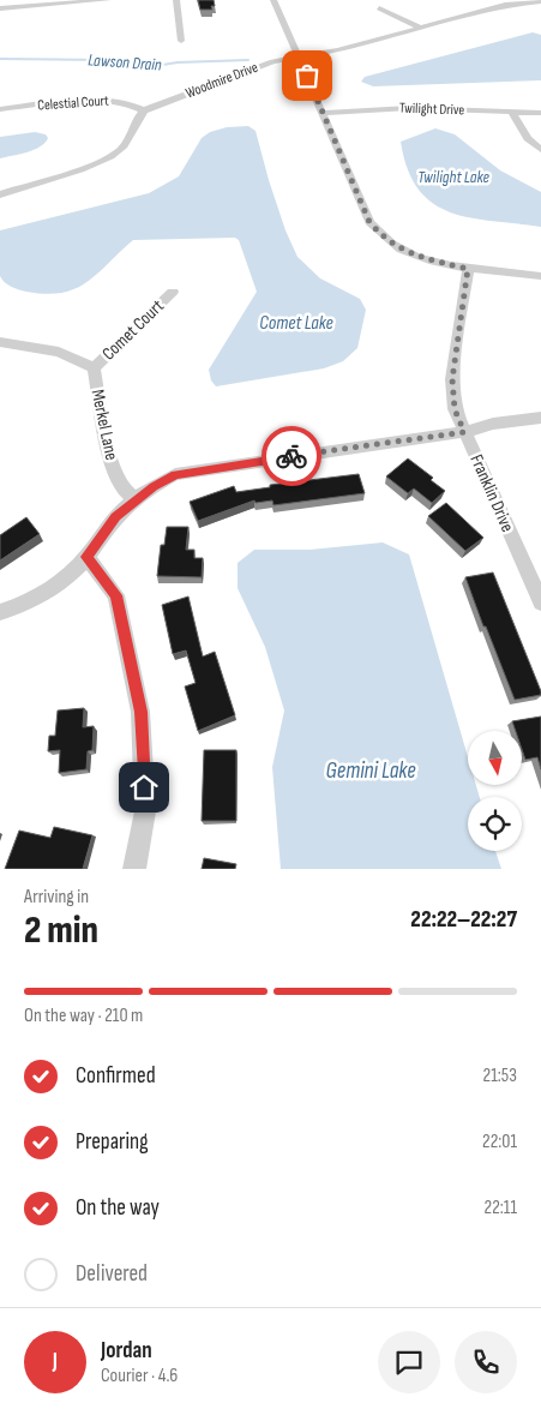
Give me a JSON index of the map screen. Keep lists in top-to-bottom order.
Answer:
{
  "streets": {
    "street": [
      "Woodmire Drive",
      "Celestial Court",
      "Twilight Drive",
      "Comet Court",
      "Merkel Lane",
      "Franklin Drive"
    ]
  },
  "crossings": [
    ["Woodmire Drive", "Celestial Court"],
    ["Comet Court", "Merkel Lane"]
  ],
  "water": [
    "Lawson Drain",
    "Twilight Lake",
    "Comet Lake",
    "Gemini Lake"
  ],
  "north": "bottom",
  "page": {
    "heading": ["2 min", "Arriving in", "22:22–22:27"],
    "panel": ["Jordan", "Courier · 4.6"],
    "bar": "On the way · 210 m",
    "list": [
      ["Confirmed", "21:53"],
      ["Preparing", "22:01"],
      ["On the way", "22:11"],
      "Delivered"
    ],
    "round": "J"
  }
}
